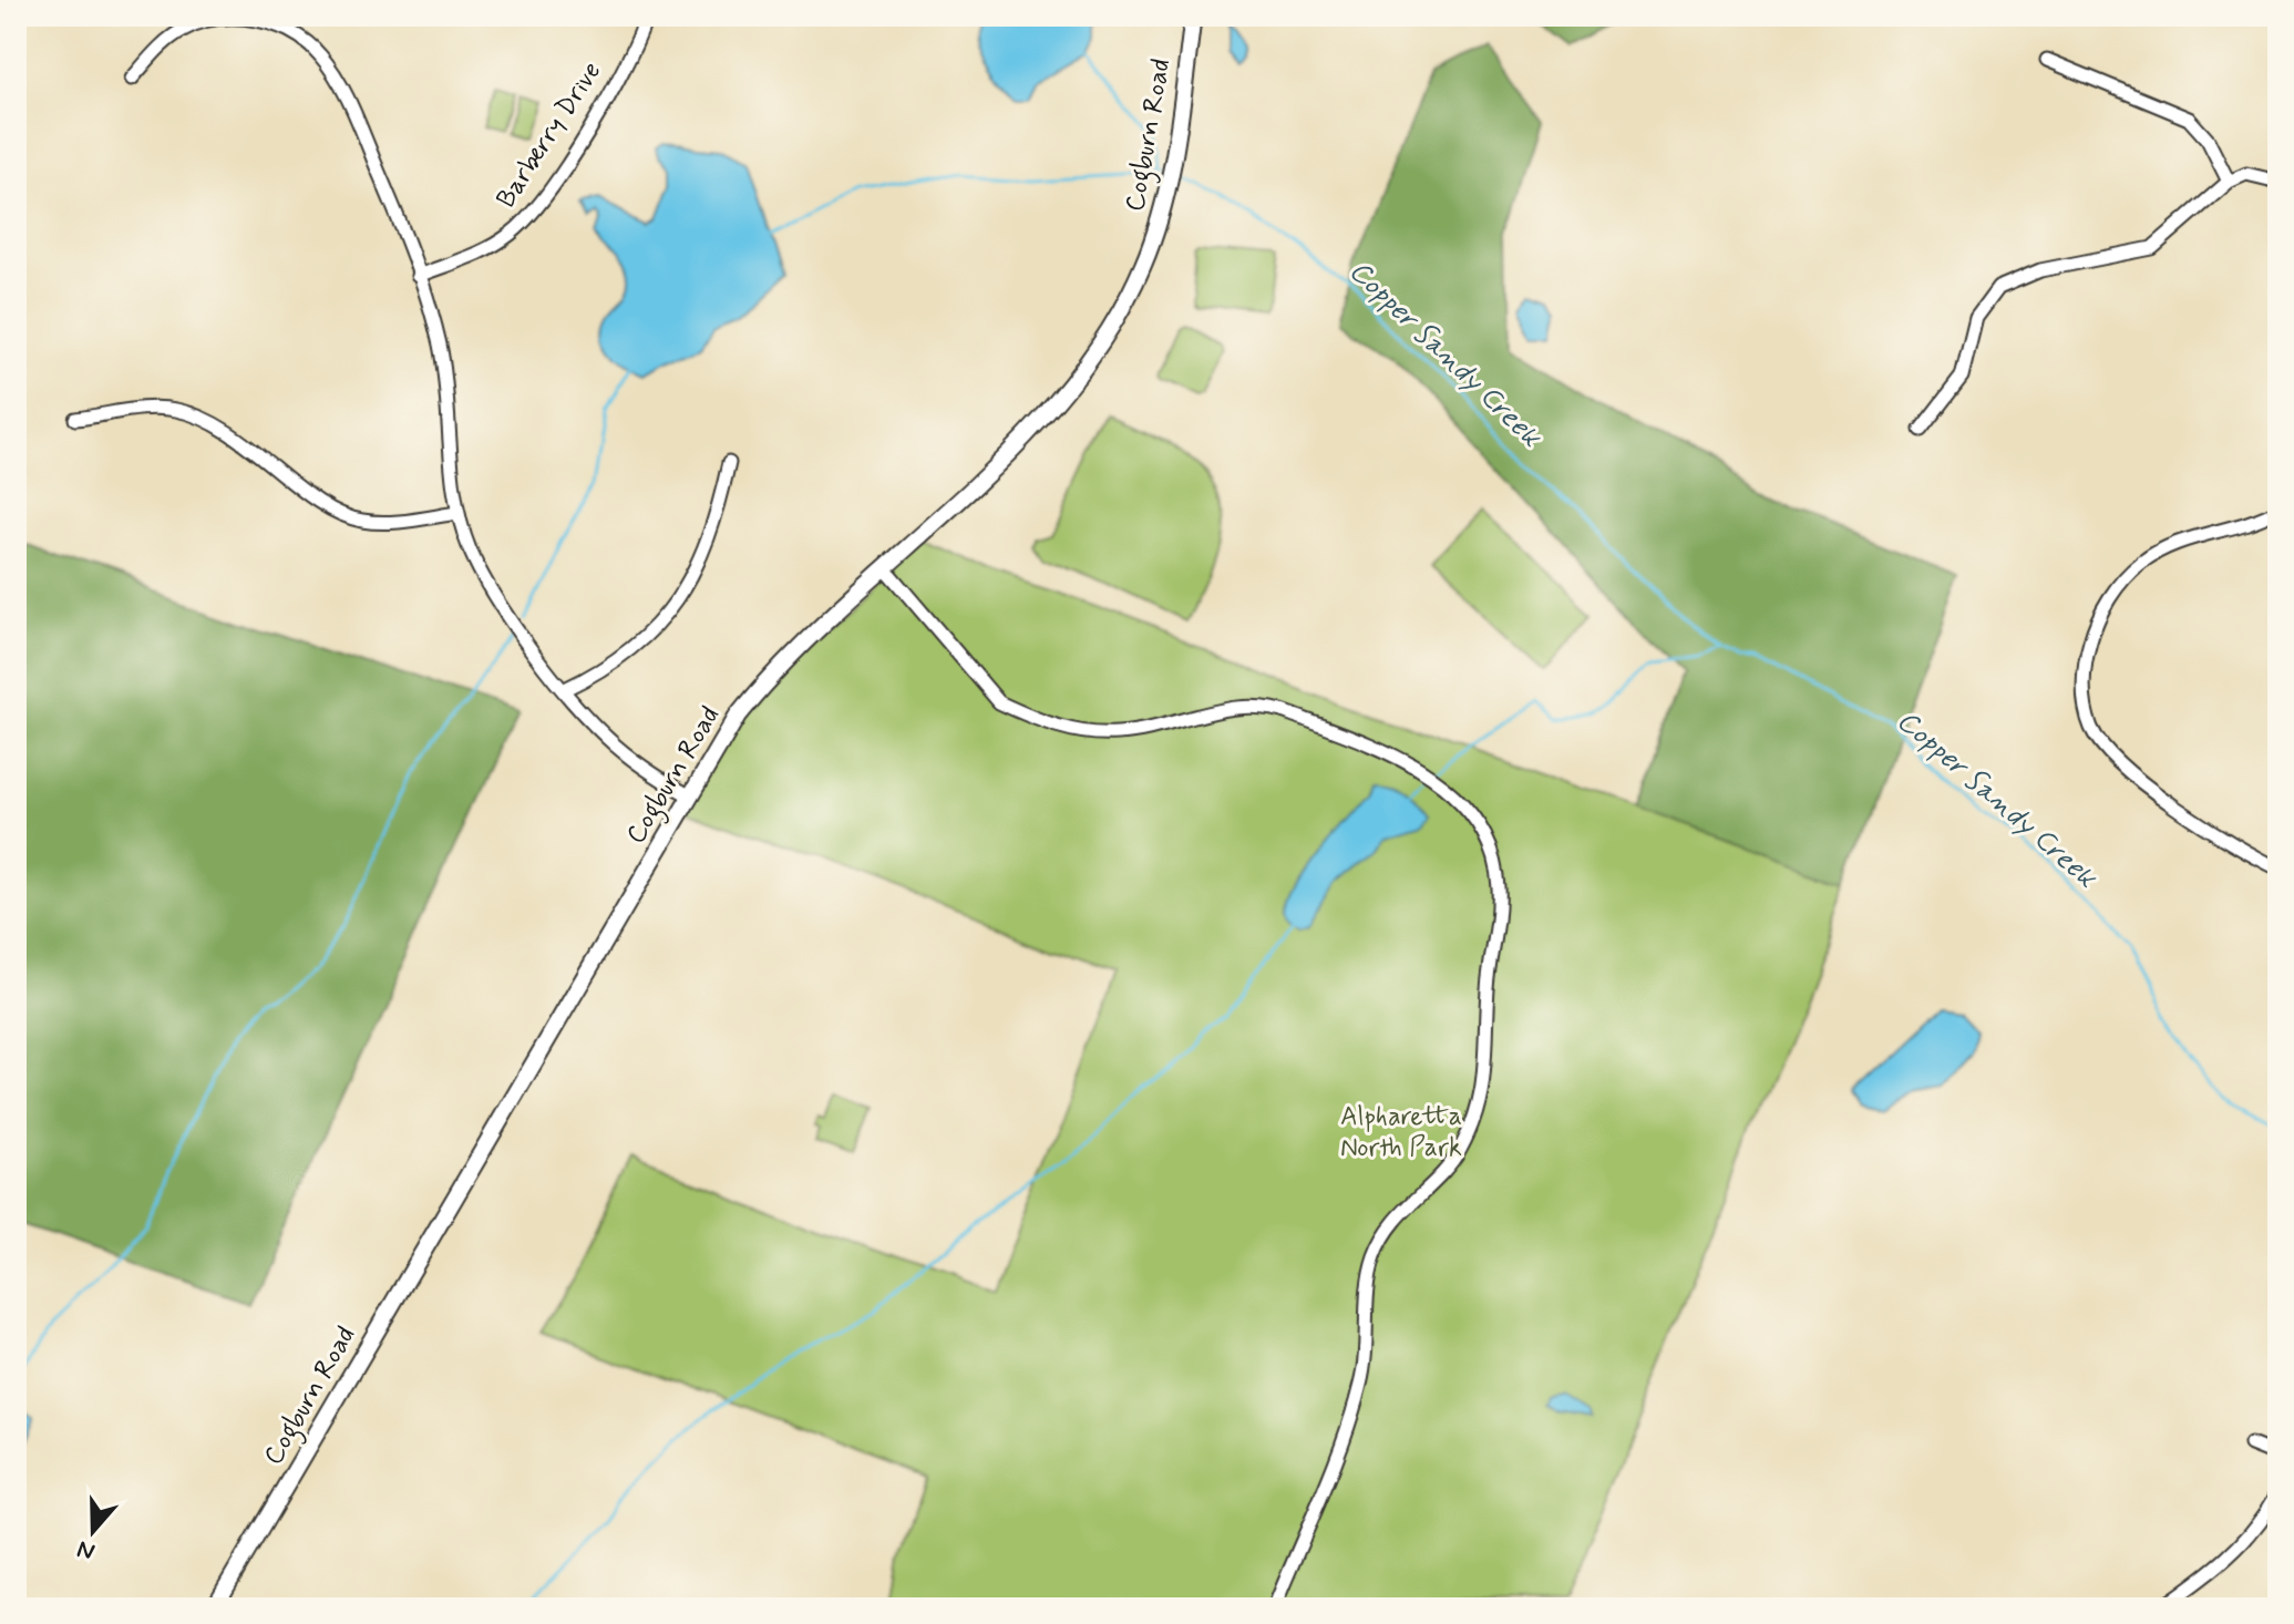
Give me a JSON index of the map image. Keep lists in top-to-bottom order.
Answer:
{
  "streets": {
    "street": ["Barberry Drive", "Cogburn Road"]
  },
  "water": ["Copper Sandy Creek"],
  "parks": ["Alpharetta North Park"],
  "north": "bottom"
}
